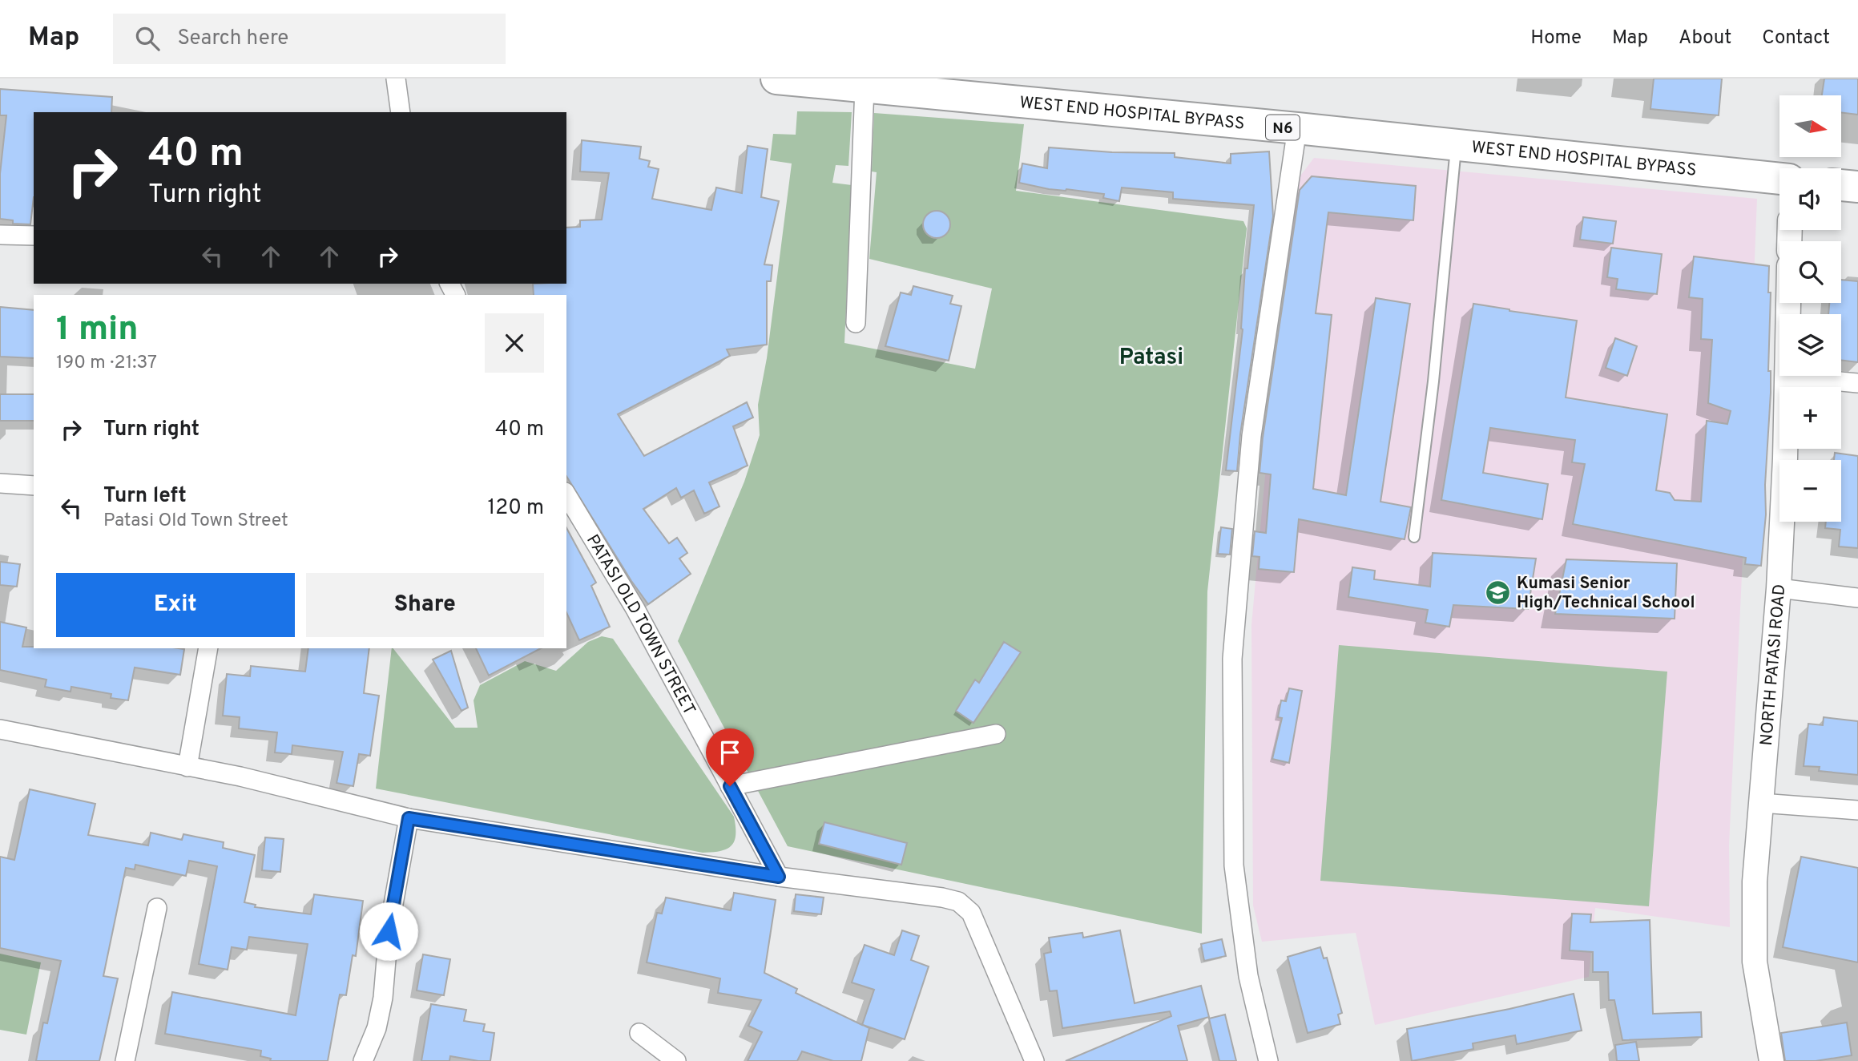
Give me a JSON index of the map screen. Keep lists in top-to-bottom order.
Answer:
{
  "streets": {
    "highway": ["WEST END HOSPITAL BYPASS", "N6"],
    "street": ["PATASI OLD TOWN STREET", "NORTH PATASI ROAD"]
  },
  "districts": ["Patasi"],
  "places": {
    "school or university": ["Kumasi Senior High/Technical School"]
  },
  "north": "right",
  "page": {
    "header": "Map",
    "search": "Search here",
    "nav": [
      "Home",
      "Map",
      "About",
      "Contact"
    ],
    "map_buttons": ["+", "−"],
    "turn": ["40 m", "Turn right"],
    "heading": ["1 min", "190 m · 21:37"],
    "list": [
      {
        "name": "Turn right",
        "value": "40 m"
      },
      {
        "name": "Turn left",
        "note": "Patasi Old Town Street",
        "value": "120 m"
      }
    ],
    "buttons": ["Exit", "Share"]
  }
}
